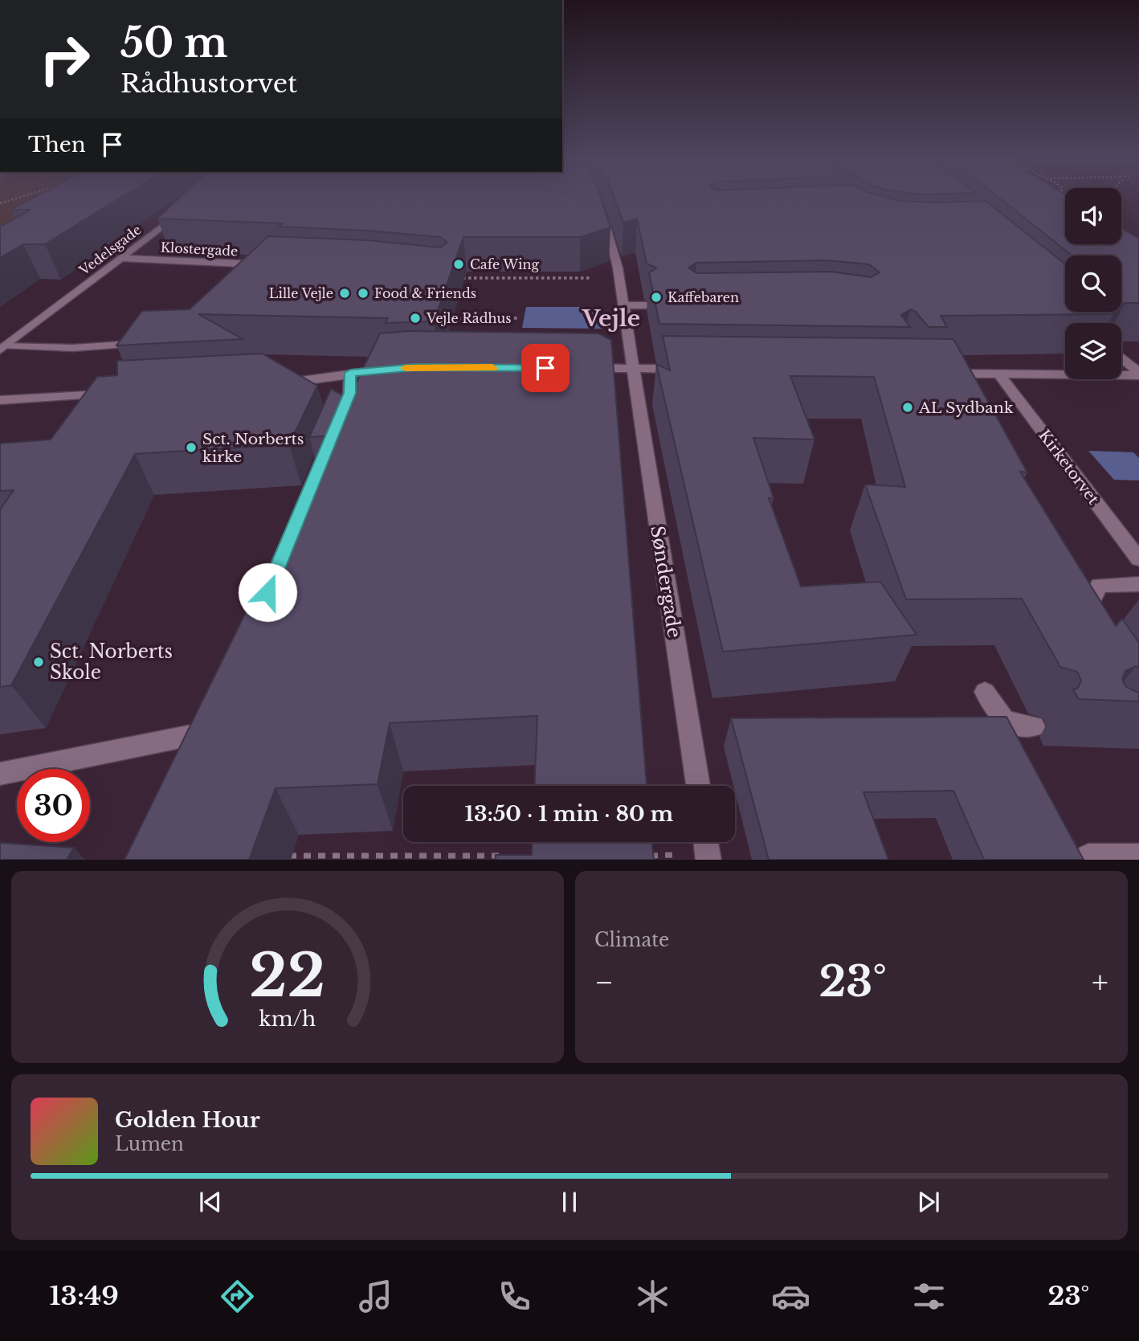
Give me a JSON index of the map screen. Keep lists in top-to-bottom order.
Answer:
{
  "streets": {
    "street": [
      "Klostergade",
      "Vedelsgade",
      "Kirketorvet",
      "Søndergade"
    ]
  },
  "crossings": [
    ["Klostergade", "Vedelsgade"]
  ],
  "districts": ["Vejle"],
  "places": [
    "Cafe Wing",
    "Lille Vejle",
    "Food & Friends",
    "Kaffebaren",
    "Vejle Rådhus",
    "AL Sydbank",
    "Sct. Norberts kirke",
    "Sct. Norberts Skole"
  ],
  "page": {
    "turn": ["50 m", "Rådhustorvet"],
    "then": "Then",
    "limit": "30",
    "trip": "13:50 · 1 min · 80 m",
    "tile": "Climate",
    "heat": ["−", "23°", "+"],
    "song": ["Golden Hour", "Lumen"],
    "tabs": ["13:49", "23°"],
    "gauge": ["22", "km/h"]
  }
}
